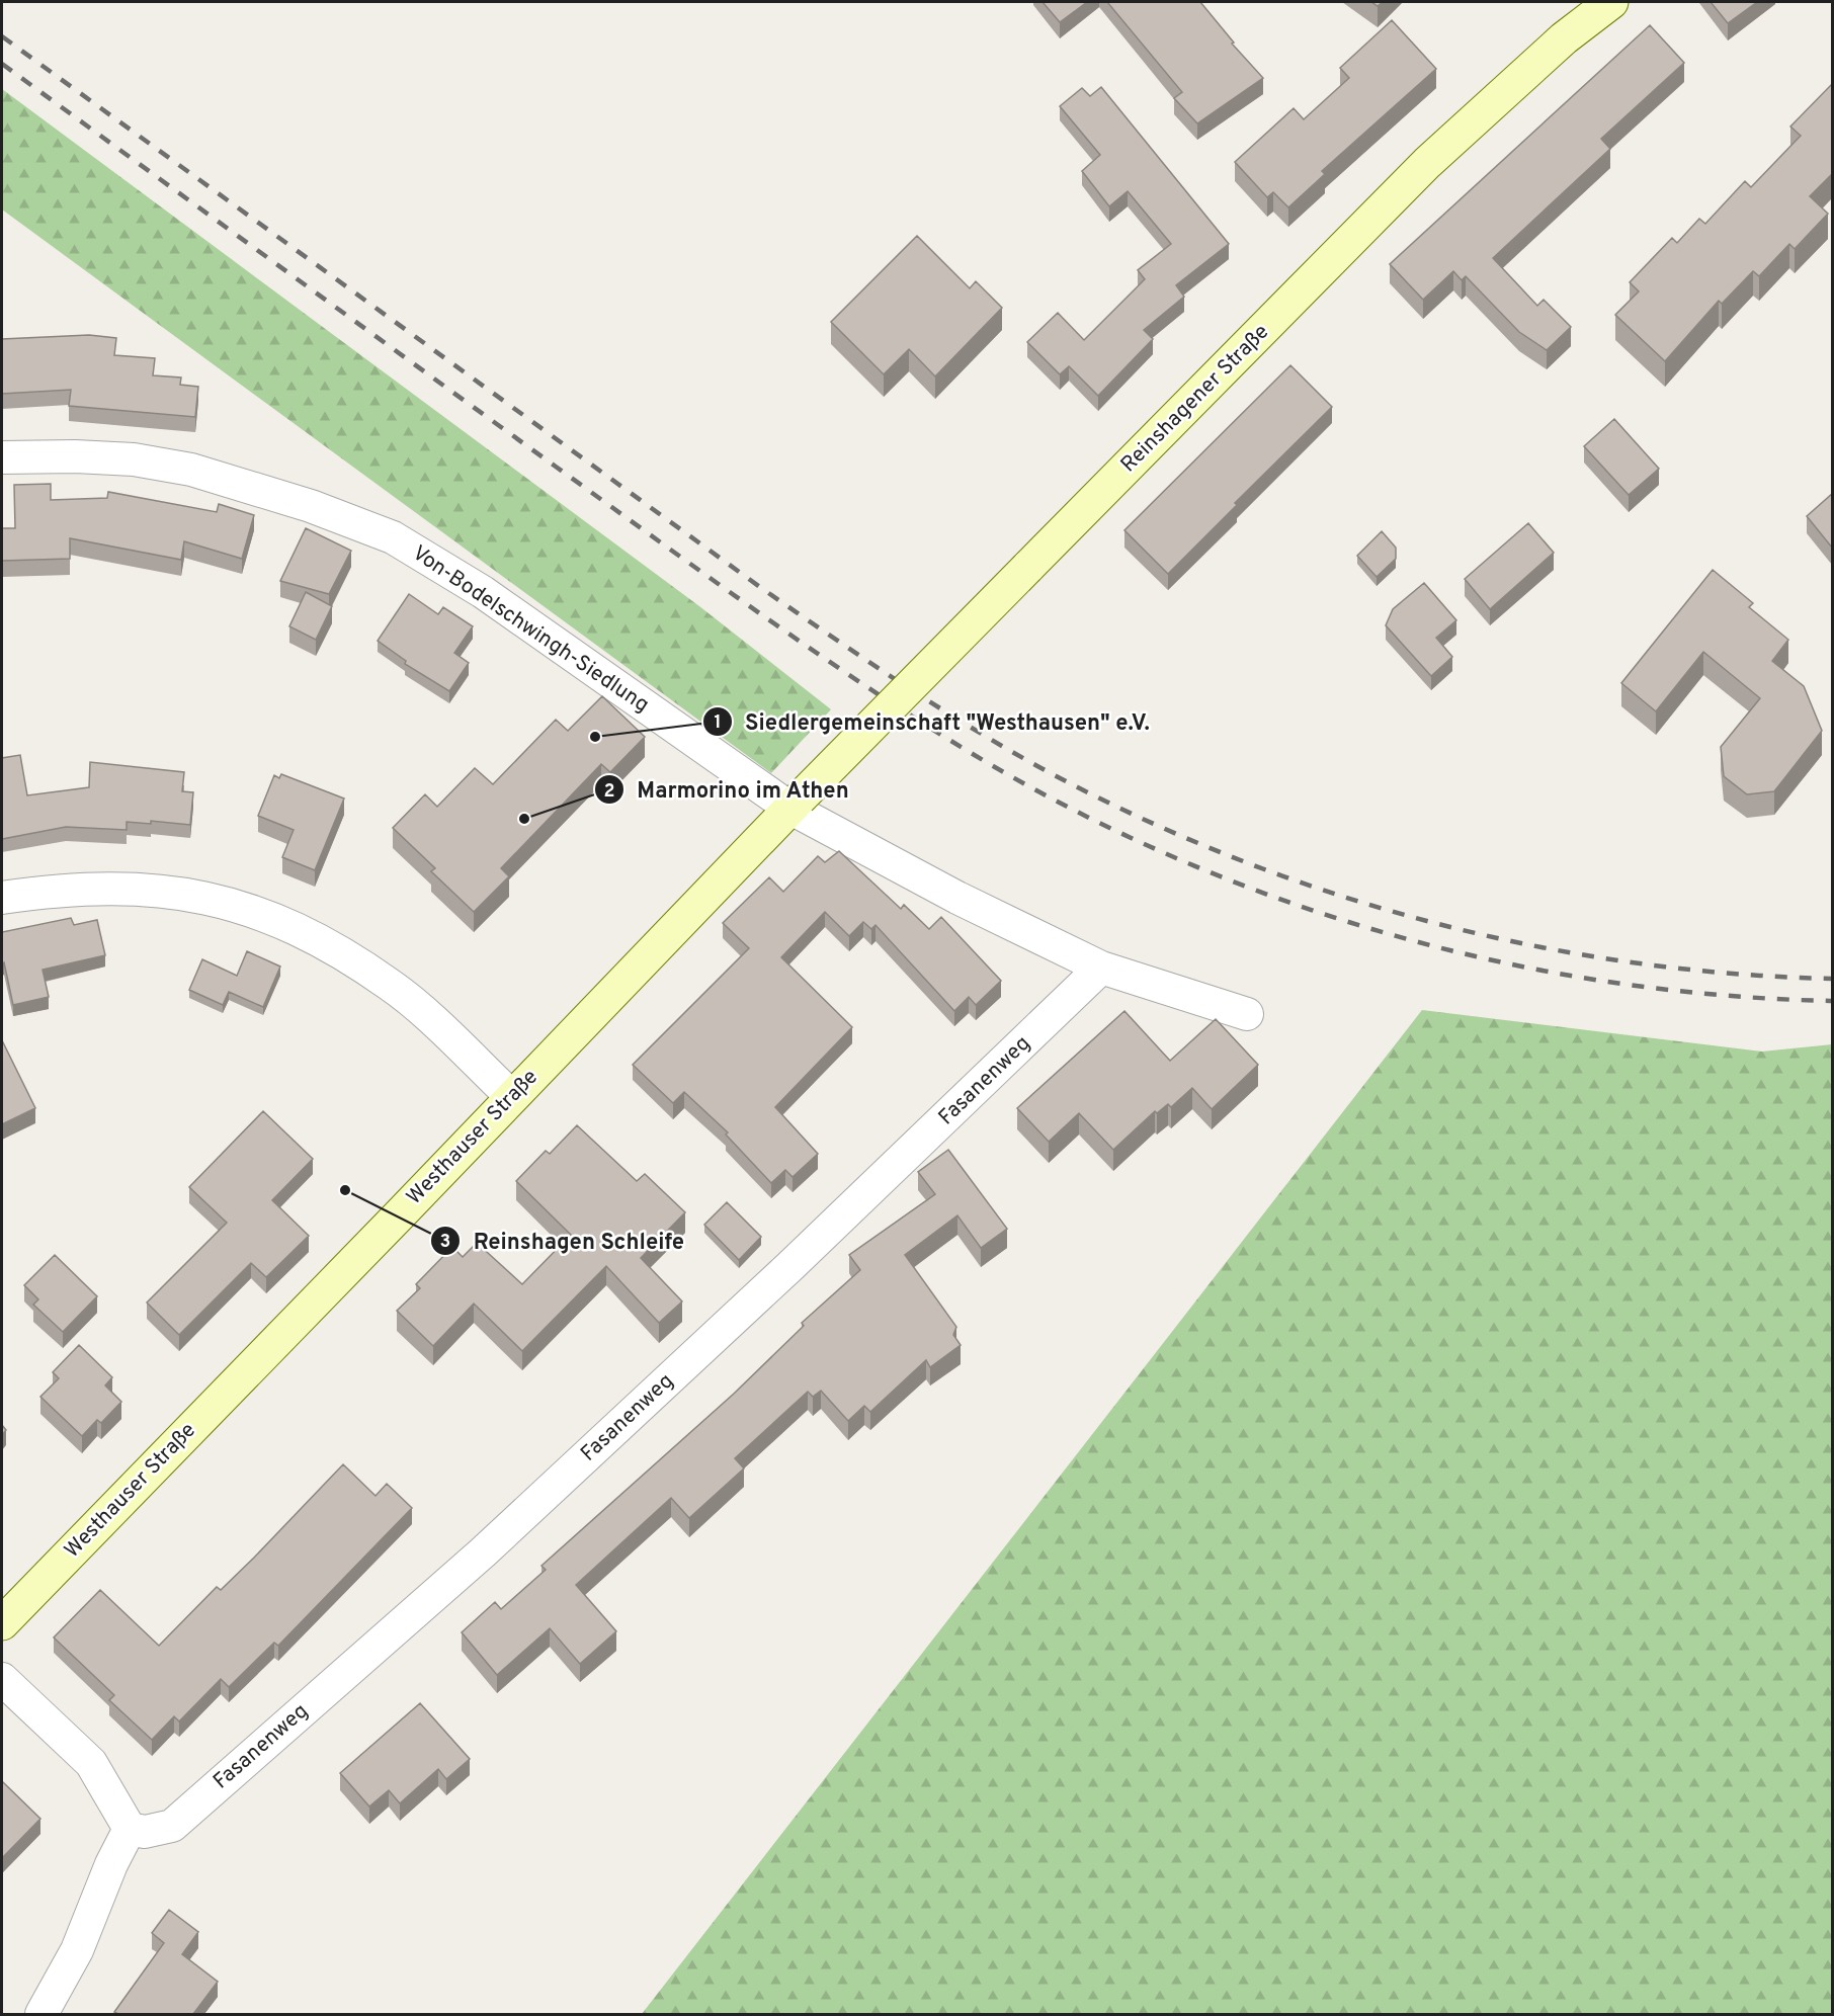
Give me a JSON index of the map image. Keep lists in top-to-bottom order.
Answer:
{
  "streets": {
    "main road": ["Reinshagener Straße", "Westhauser Straße"],
    "street": ["Von-Bodelschwingh-Siedlung", "Fasanenweg"]
  },
  "crossings": [
    ["Reinshagener Straße", "Von-Bodelschwingh-Siedlung"],
    ["Reinshagener Straße", "Westhauser Straße"],
    ["Von-Bodelschwingh-Siedlung", "Westhauser Straße"]
  ],
  "places": ["Siedlergemeinschaft \"Westhausen\" e.V.", "Marmorino im Athen", "Reinshagen Schleife"]
}
